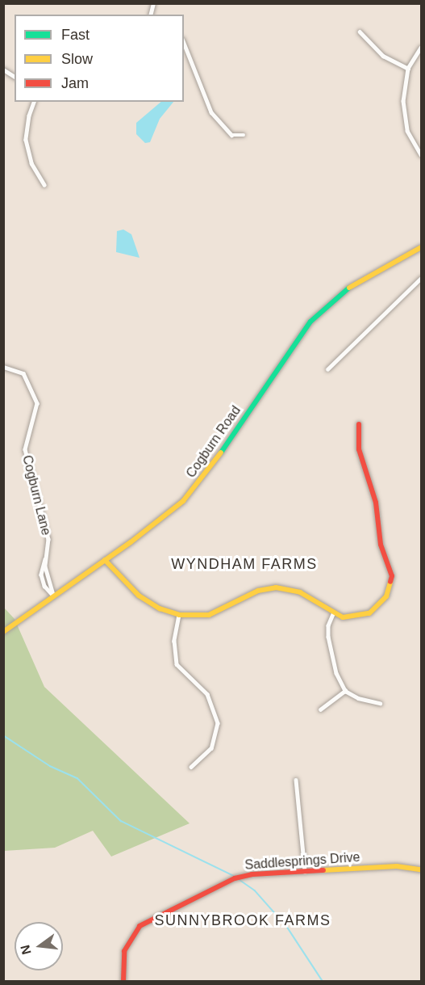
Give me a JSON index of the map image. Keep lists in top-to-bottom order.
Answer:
{
  "streets": {
    "street": ["Cogburn Road", "Cogburn Lane", "Saddlesprings Drive"]
  },
  "crossings": [
    ["Cogburn Road", "Cogburn Lane"]
  ],
  "districts": ["WYNDHAM FARMS", "SUNNYBROOK FARMS"],
  "legend": ["Fast", "Slow", "Jam"],
  "north": "left"
}
